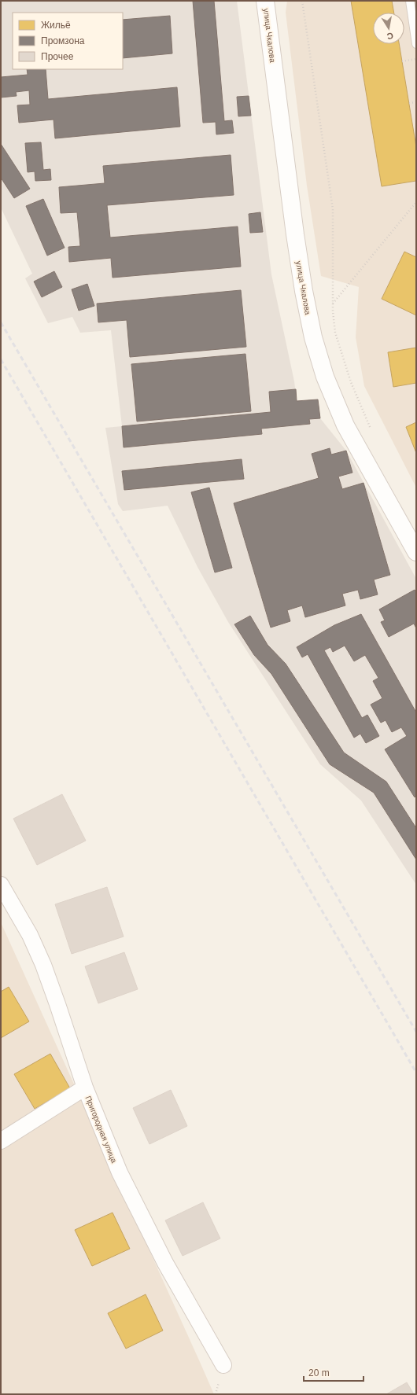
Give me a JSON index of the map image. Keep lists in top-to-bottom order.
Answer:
{
  "streets": {
    "street": ["улица Чкалова", "Пригородная улица"]
  },
  "legend": ["Жильё", "Промзона", "Прочее"],
  "scale_bar": "20 m",
  "north": "bottom"
}
